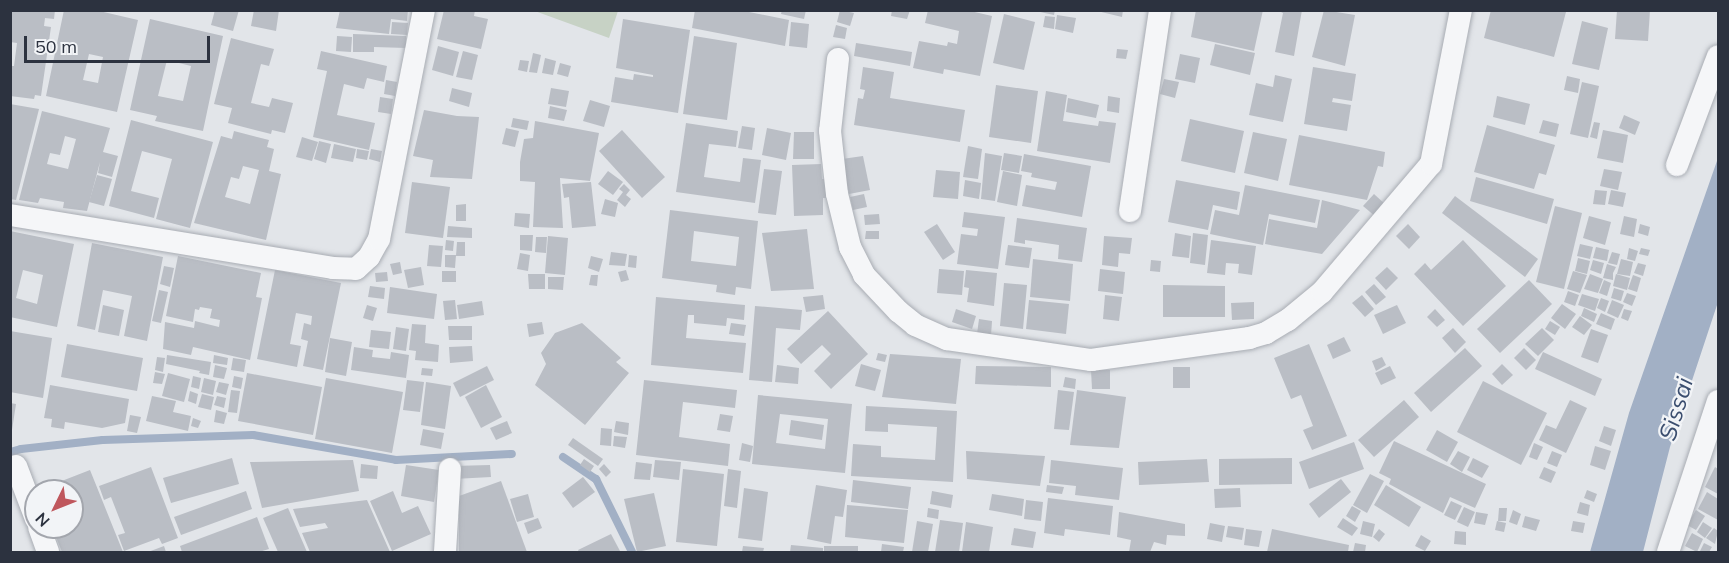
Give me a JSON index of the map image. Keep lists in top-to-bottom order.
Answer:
{
  "water": ["Sissai"],
  "scale_bar": "50 m",
  "north": "bottom left"
}
